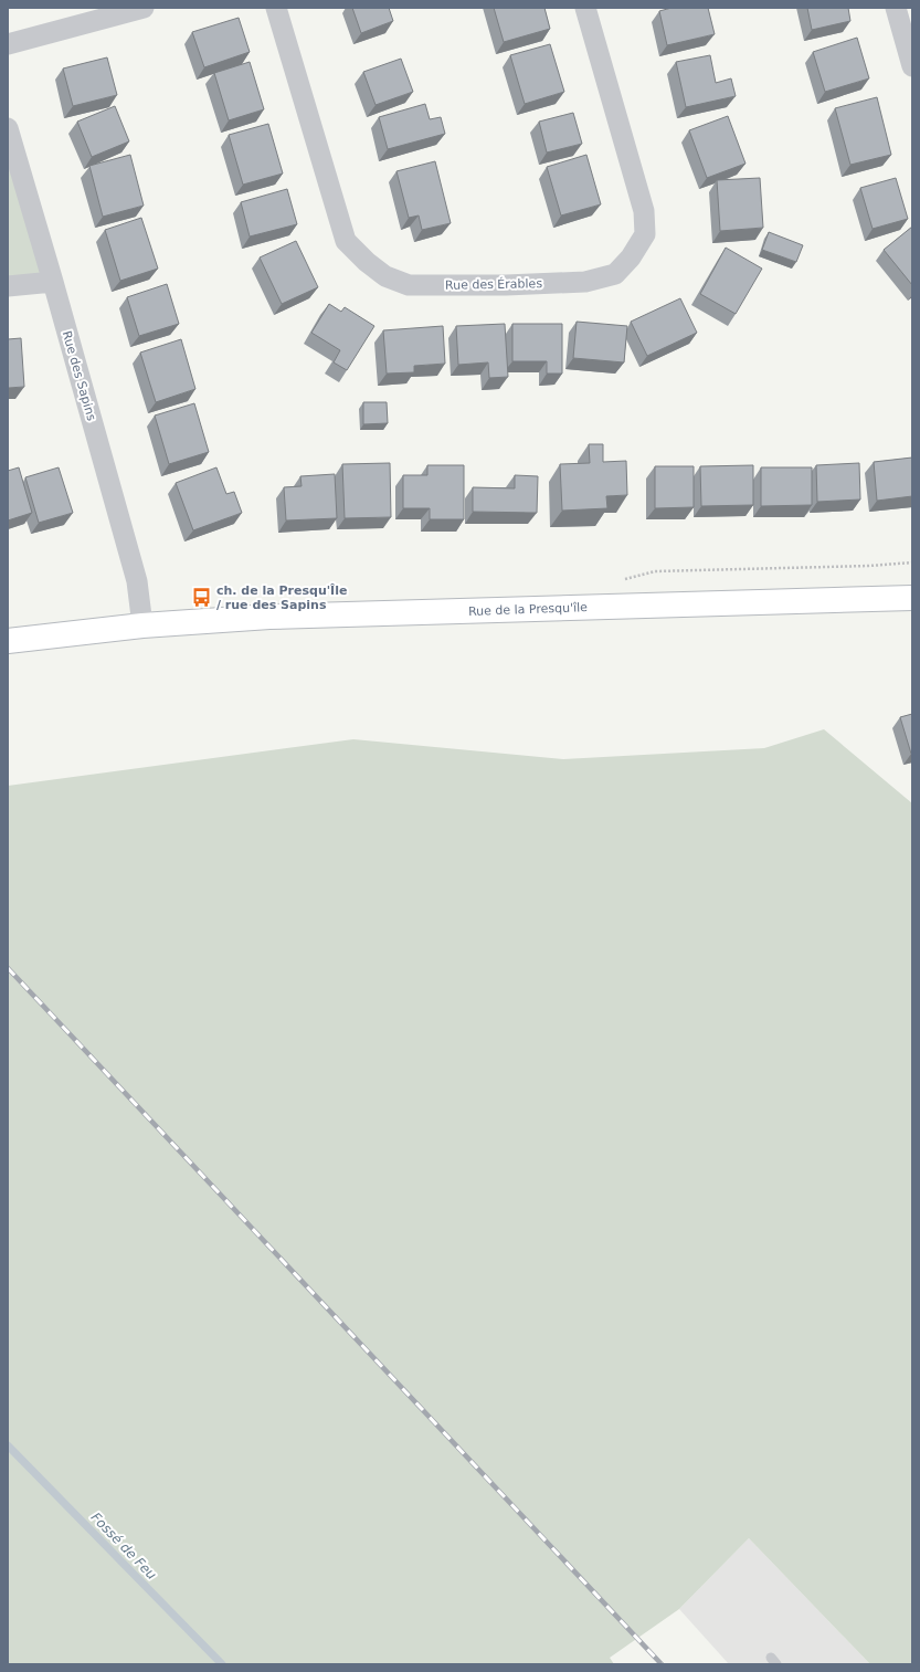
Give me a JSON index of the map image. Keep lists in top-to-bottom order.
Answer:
{
  "streets": {
    "street": ["Rue des Érables", "Rue des Sapins", "Rue de la Presqu'île"]
  },
  "crossings": [
    ["Rue des Sapins", "Rue de la Presqu'île"]
  ],
  "water": ["Fossé de Feu"],
  "places": {
    "bus stop": ["ch. de la Presqu'Île / rue des Sapins"]
  }
}
